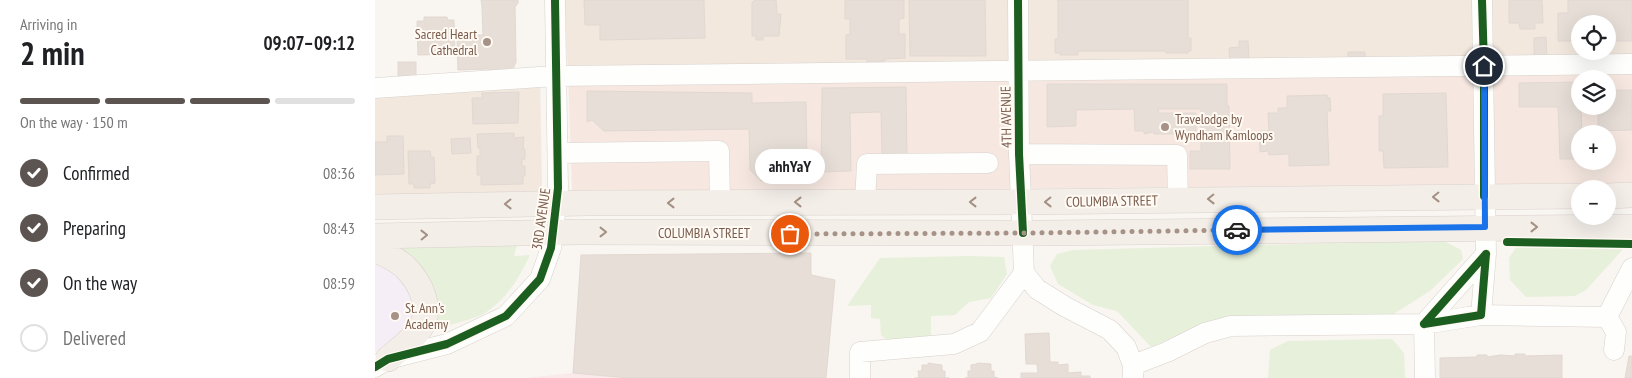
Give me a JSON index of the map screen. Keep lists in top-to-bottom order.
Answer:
{
  "streets": {
    "main road": ["COLUMBIA STREET"],
    "street": ["4TH AVENUE", "3RD AVENUE"]
  },
  "crossings": [
    ["4TH AVENUE", "COLUMBIA STREET"],
    ["COLUMBIA STREET", "3RD AVENUE"]
  ],
  "places": [
    "Sacred Heart Cathedral",
    "Travelodge by Wyndham Kamloops",
    "ahhYaY",
    "St. Ann's Academy"
  ],
  "page": {
    "heading": ["2 min", "Arriving in", "09:07–09:12"],
    "map_buttons": ["+", "−"],
    "bar": "On the way · 150 m",
    "list": [
      ["Confirmed", "08:36"],
      ["Preparing", "08:43"],
      ["On the way", "08:59"],
      "Delivered"
    ],
    "bubble": "ahhYaY"
  }
}
